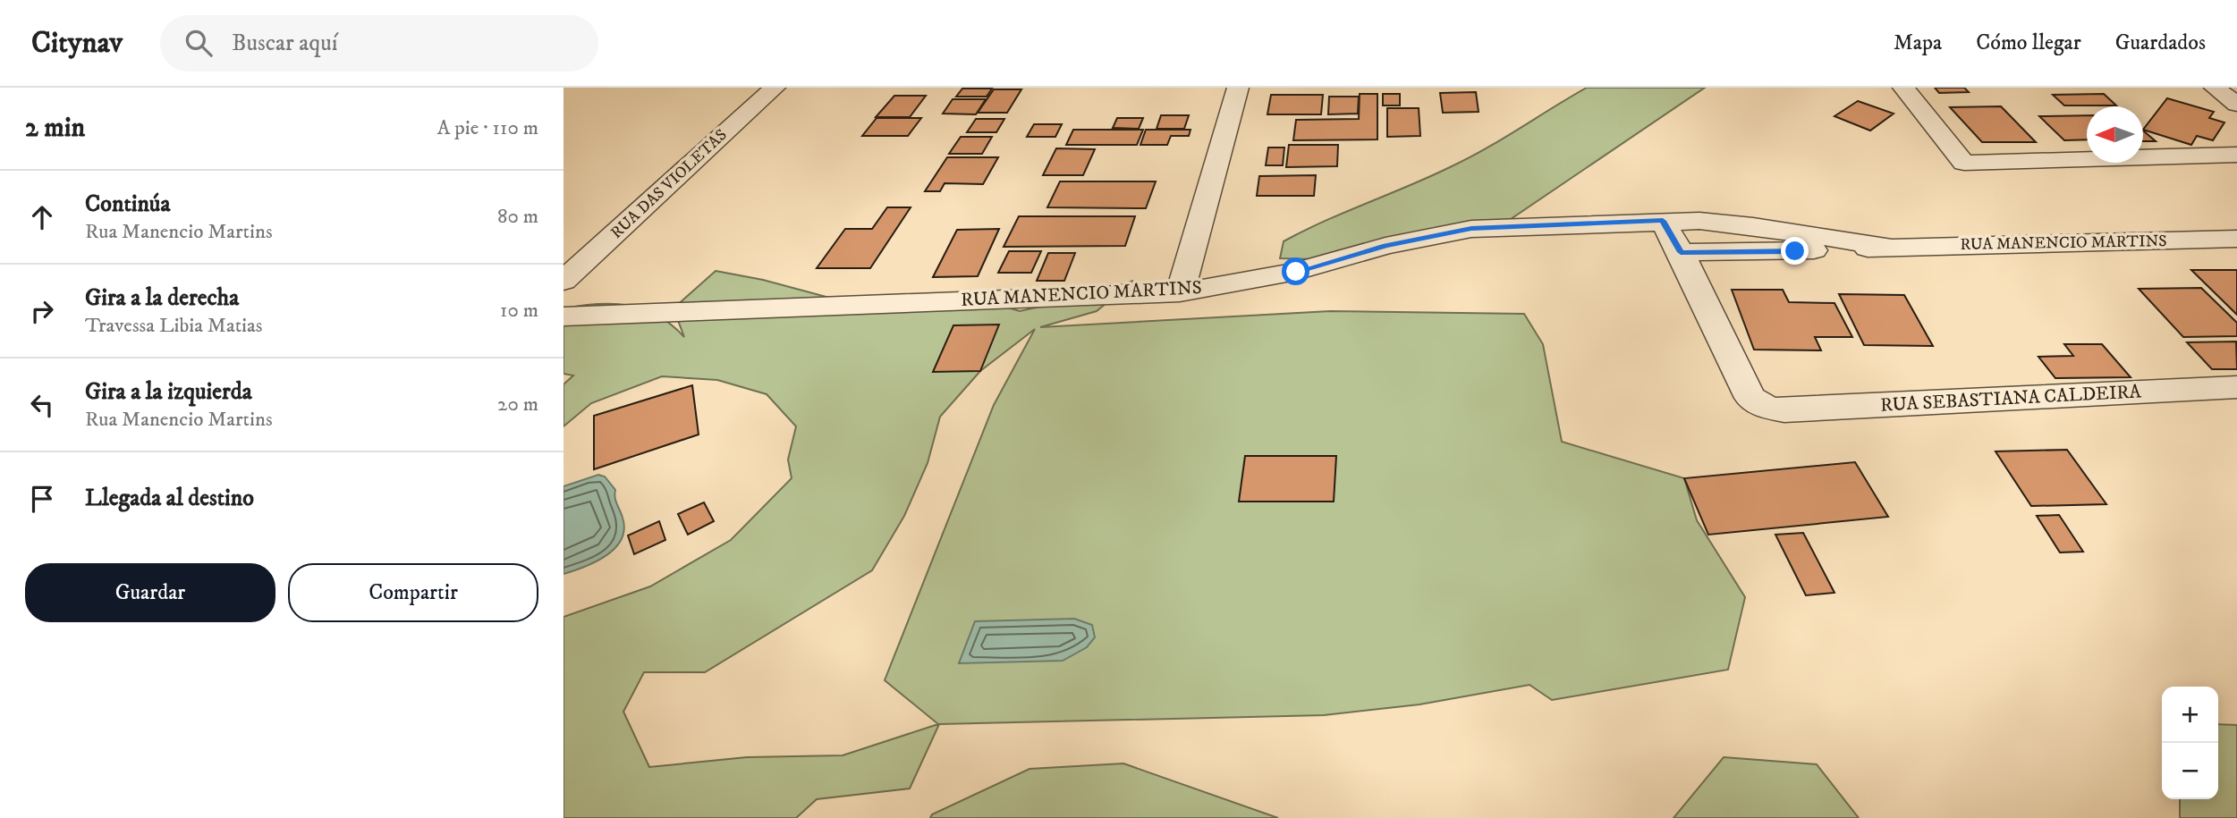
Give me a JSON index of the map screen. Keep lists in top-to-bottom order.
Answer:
{
  "streets": {
    "street": ["RUA DAS VIOLETAS", "RUA MANENCIO MARTINS", "RUA SEBASTIANA CALDEIRA"]
  },
  "crossings": [
    ["RUA MANENCIO MARTINS", "RUA SEBASTIANA CALDEIRA"]
  ],
  "north": "left",
  "page": {
    "header": "Citynav",
    "search": "Buscar aquí",
    "nav": ["Mapa", "Cómo llegar", "Guardados"],
    "heading": ["2 min", "A pie · 110 m"],
    "list": [
      ["Continúa", "Rua Manencio Martins", "80 m"],
      ["Gira a la derecha", "Travessa Libia Matias", "10 m"],
      ["Gira a la izquierda", "Rua Manencio Martins", "20 m"],
      "Llegada al destino"
    ],
    "buttons": ["Guardar", "Compartir"],
    "map_buttons": ["+", "−"]
  }
}
